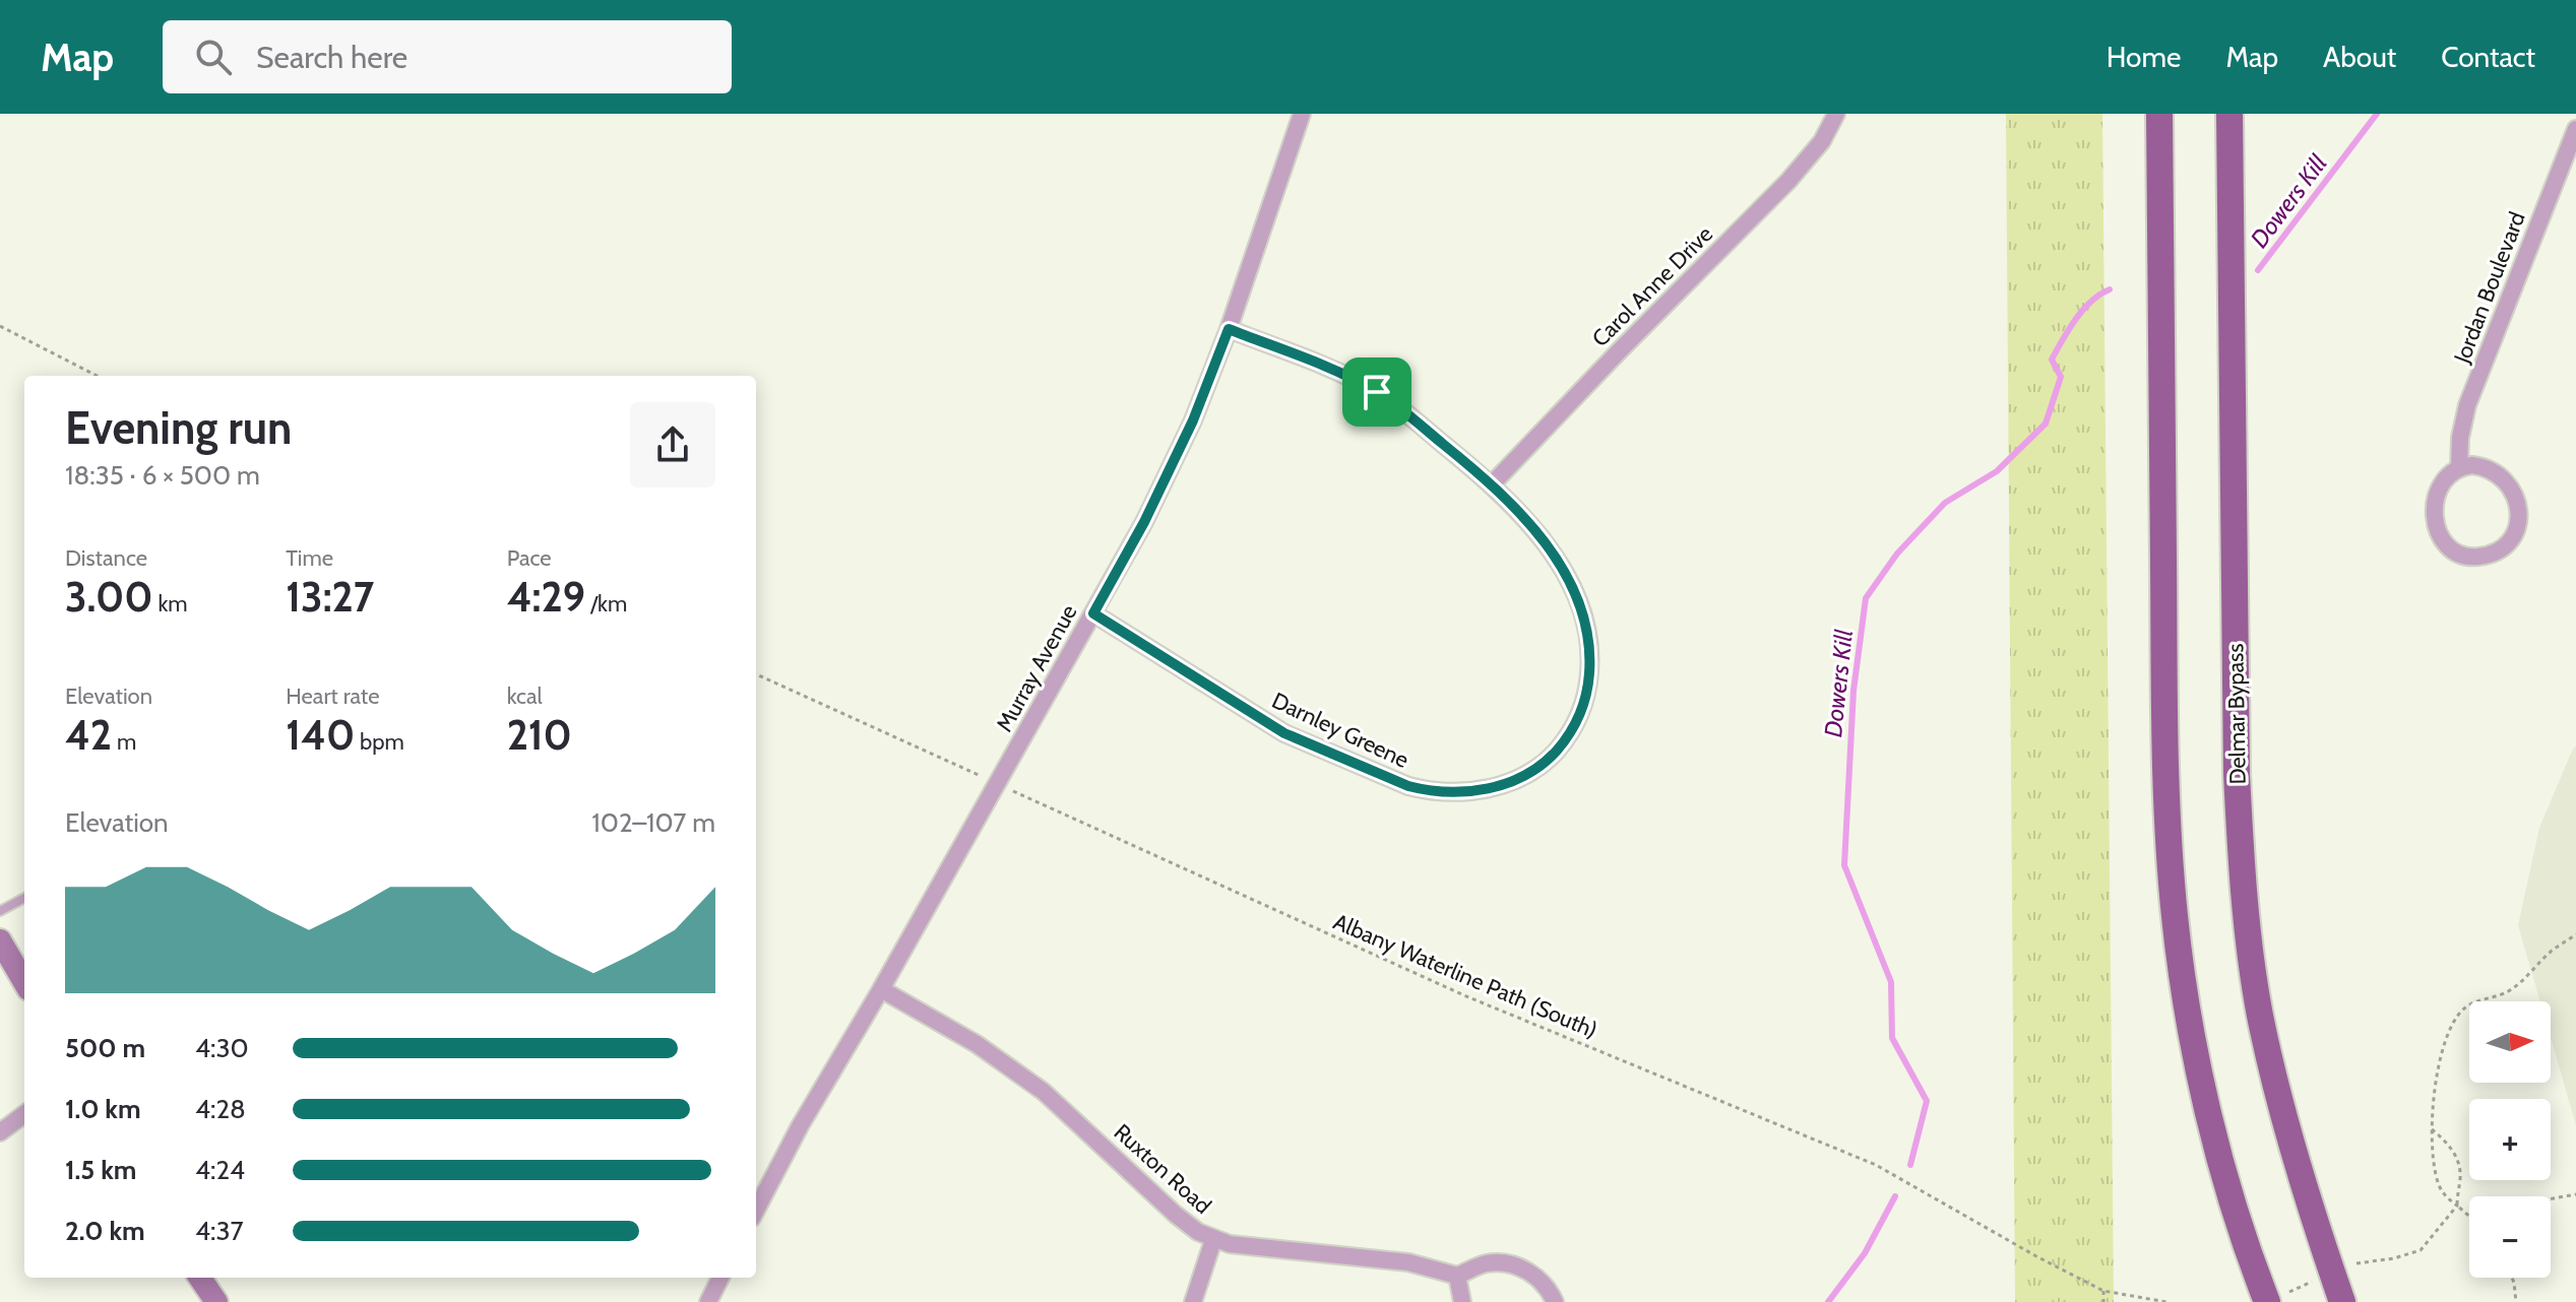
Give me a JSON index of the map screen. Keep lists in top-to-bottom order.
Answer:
{
  "streets": {
    "main road": ["Delmar Bypass"],
    "street": [
      "Carol Anne Drive",
      "Jordan Boulevard",
      "Murray Avenue",
      "Darnley Greene",
      "Ruxton Road"
    ],
    "path": ["Albany Waterline Path (South)"]
  },
  "crossings": [
    ["Carol Anne Drive", "Darnley Greene"],
    ["Murray Avenue", "Darnley Greene"],
    ["Murray Avenue", "Albany Waterline Path (South)"],
    ["Murray Avenue", "Ruxton Road"]
  ],
  "water": ["Dowers Kill"],
  "north": "right",
  "page": {
    "header": "Map",
    "search": "Search here",
    "nav": [
      "Home",
      "Map",
      "About",
      "Contact"
    ],
    "heading": ["Evening run", "18:35 · 6 × 500 m"],
    "stats": [
      ["Distance", "3.00 km"],
      ["Time", "13:27"],
      ["Pace", "4:29 /km"],
      ["Elevation", "42 m"],
      ["Heart rate", "140 bpm"],
      ["kcal", "210"]
    ],
    "chart": ["Elevation", "102–107 m"],
    "map_buttons": ["+", "−"],
    "list": [
      {
        "name": "500 m",
        "note": "4:30"
      },
      {
        "name": "1.0 km",
        "note": "4:28"
      },
      {
        "name": "1.5 km",
        "note": "4:24"
      },
      {
        "name": "2.0 km",
        "note": "4:37"
      }
    ]
  }
}
